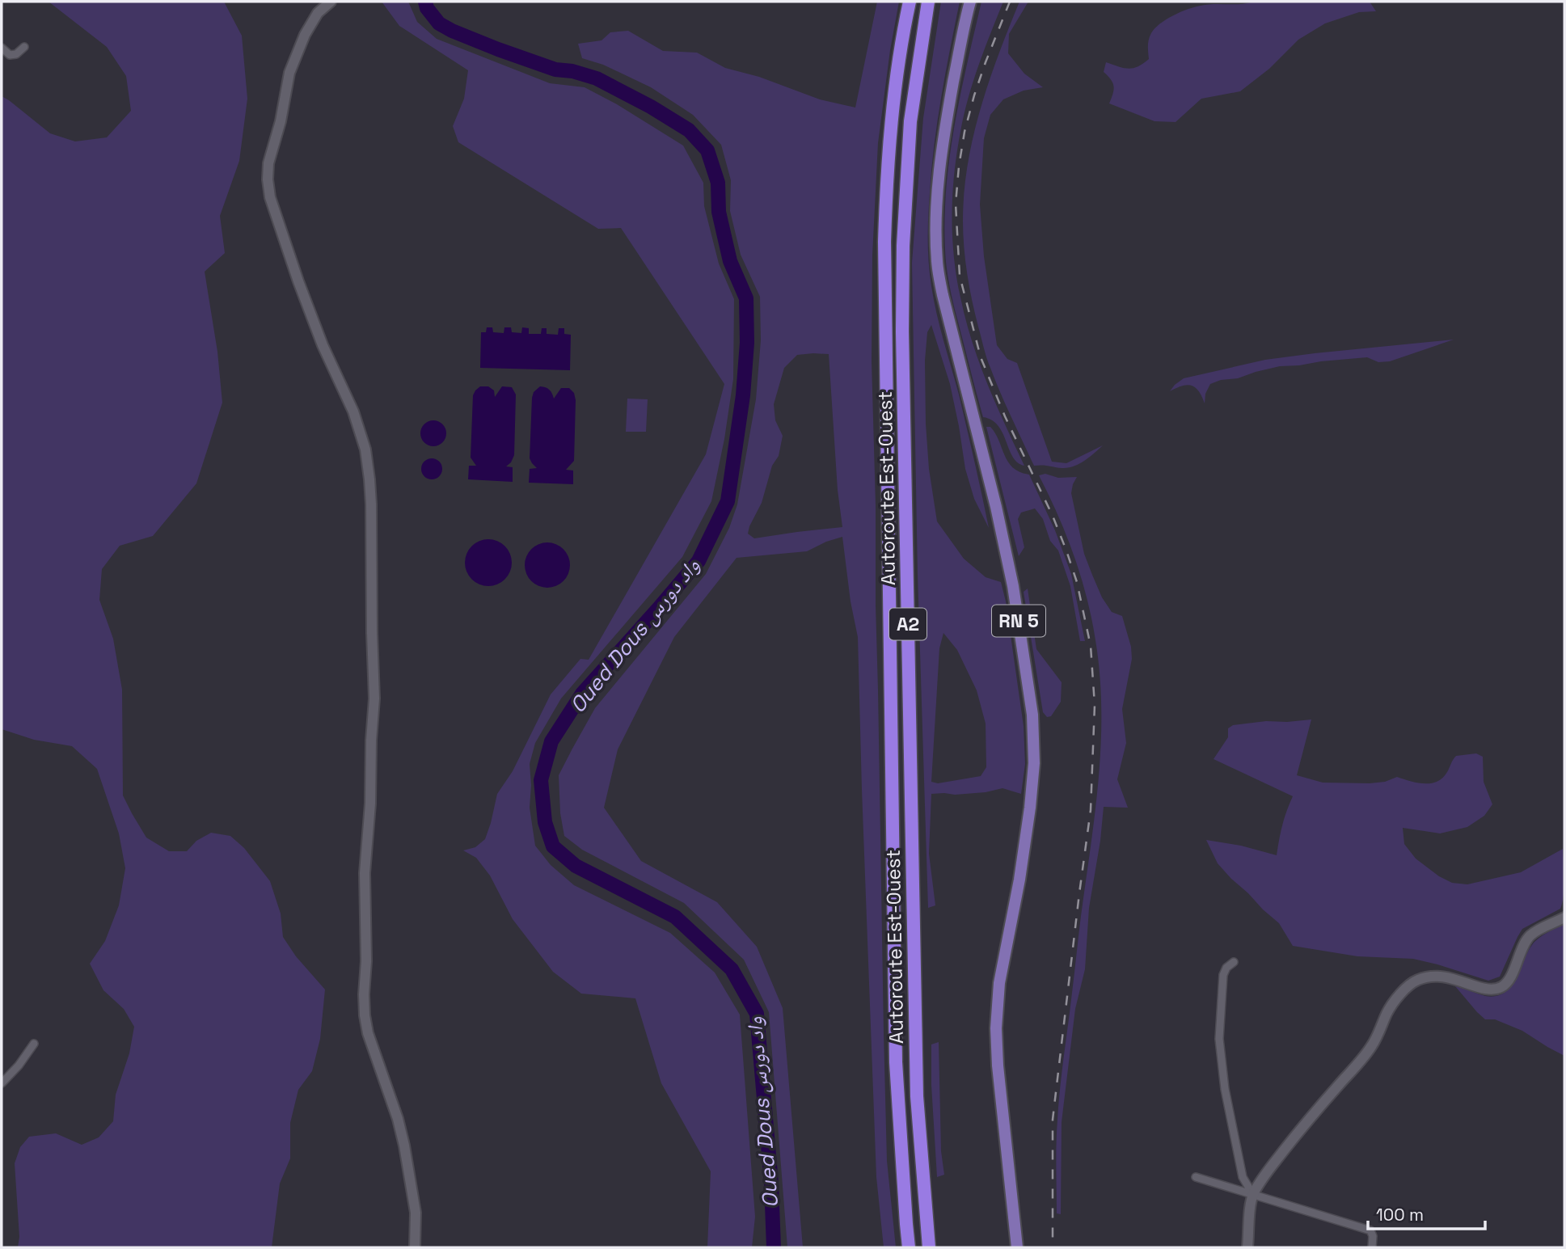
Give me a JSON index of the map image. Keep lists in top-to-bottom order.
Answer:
{
  "streets": {
    "highway": ["Autoroute Est-Ouest", "A2"],
    "main road": ["RN 5"]
  },
  "water": ["Oued Dous واد دورس"],
  "scale_bar": "100 m"
}
